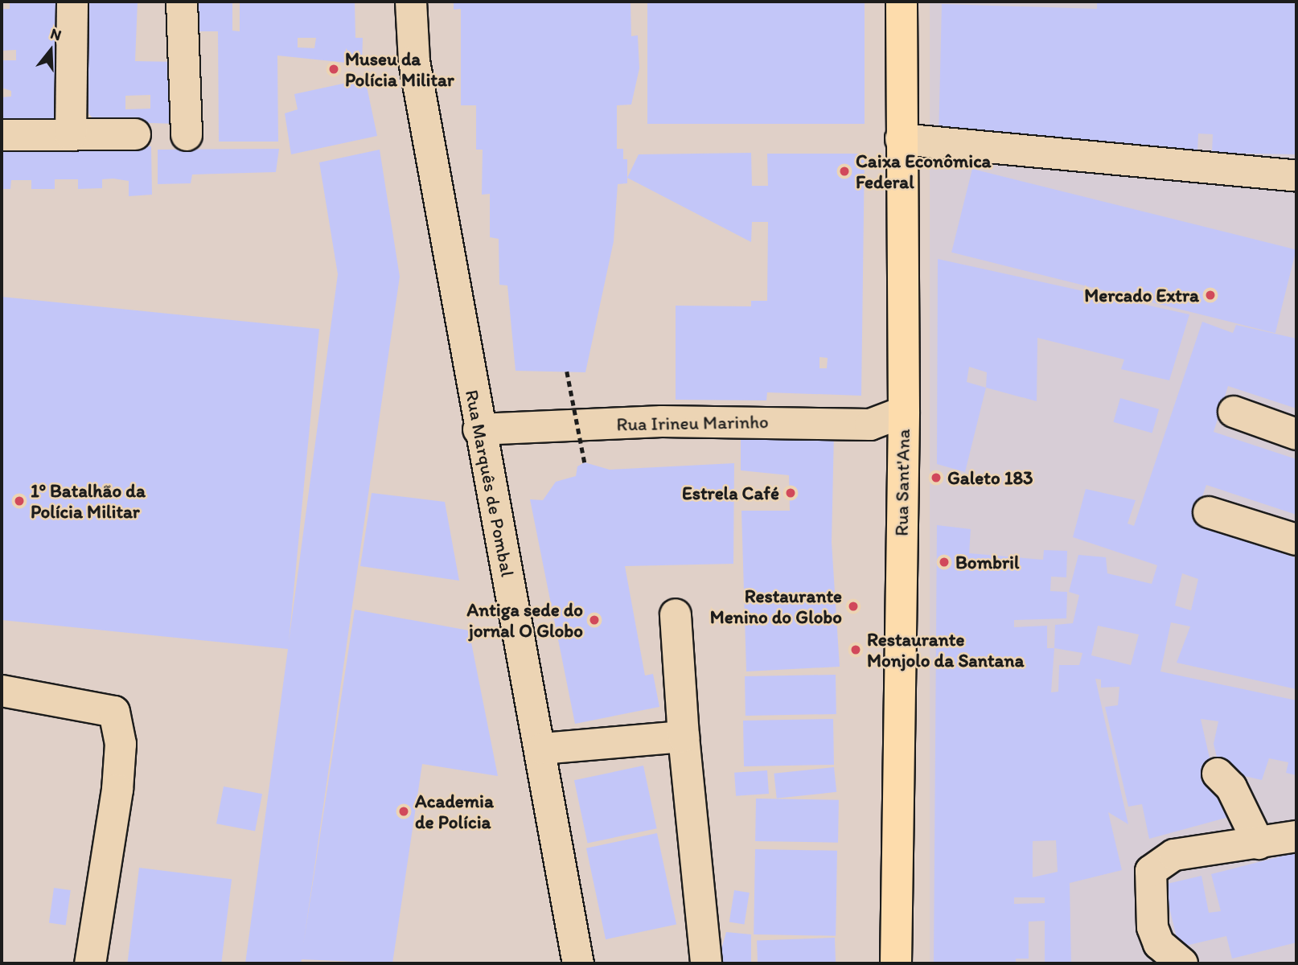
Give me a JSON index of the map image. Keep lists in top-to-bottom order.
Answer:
{
  "streets": {
    "main road": ["Rua Sant'Ana"],
    "street": ["Rua Irineu Marinho", "Rua Marquês de Pombal"]
  },
  "crossings": [
    ["Rua Irineu Marinho", "Rua Sant'Ana"],
    ["Rua Irineu Marinho", "Rua Marquês de Pombal"]
  ],
  "places": [
    "Museu da Polícia Militar",
    "Caixa Econômica Federal",
    "Mercado Extra",
    "Galeto 183",
    "Estrela Café",
    "1º Batalhão da Polícia Militar",
    "Bombril",
    "Restaurante Menino do Globo",
    "Antiga sede do jornal O Globo",
    "Restaurante Monjolo da Santana",
    "Academia de Polícia"
  ],
  "north": "top"
}
